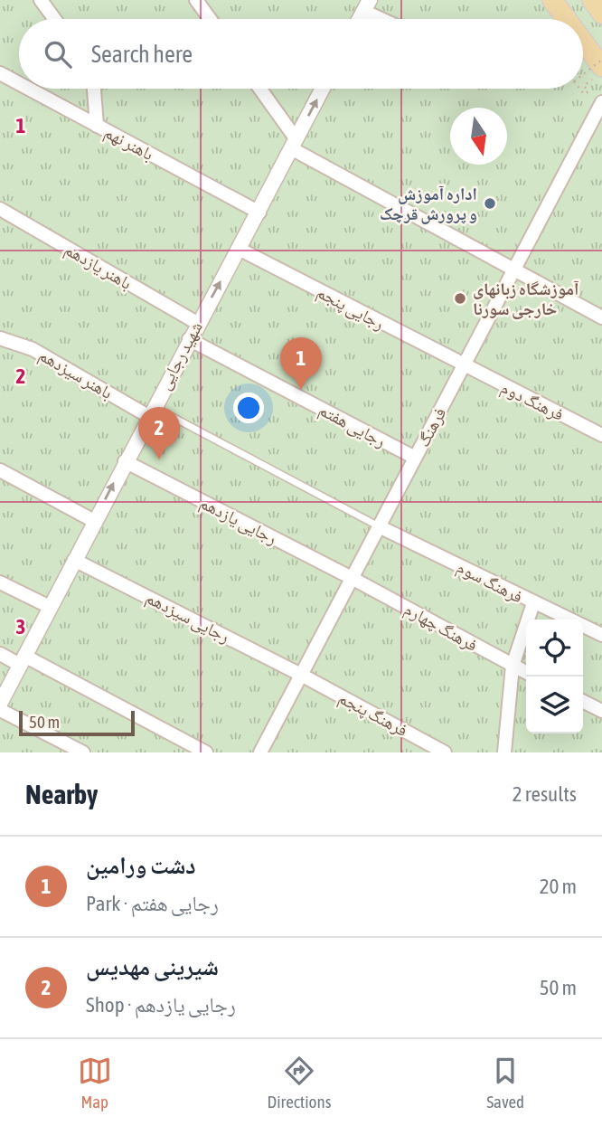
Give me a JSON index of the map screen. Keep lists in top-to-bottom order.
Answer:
{
  "streets": {
    "street": [
      "باهنر نهم",
      "باهنر یازدهم",
      "رجایی پنجم",
      "شهید رجایی",
      "باهنر سیزدهم",
      "فرهنگ دوم",
      "رجایی هفتم",
      "فرهنگ",
      "رجایی یازدهم",
      "فرهنگ سوم",
      "رجایی سیزدهم",
      "فرهنگ چهارم",
      "فرهنگ پنجم"
    ]
  },
  "crossings": [
    ["باهنر نهم", "شهید رجایی"],
    ["باهنر یازدهم", "شهید رجایی"],
    ["رجایی پنجم", "شهید رجایی"],
    ["رجایی پنجم", "فرهنگ دوم"],
    ["رجایی پنجم", "فرهنگ"],
    ["شهید رجایی", "باهنر سیزدهم"],
    ["شهید رجایی", "رجایی هفتم"],
    ["شهید رجایی", "رجایی یازدهم"],
    ["شهید رجایی", "رجایی سیزدهم"],
    ["فرهنگ دوم", "فرهنگ"],
    ["رجایی هفتم", "فرهنگ"],
    ["فرهنگ", "رجایی یازدهم"],
    ["فرهنگ", "فرهنگ سوم"],
    ["فرهنگ", "رجایی سیزدهم"],
    ["فرهنگ", "فرهنگ چهارم"],
    ["فرهنگ", "فرهنگ پنجم"],
    ["رجایی یازدهم", "فرهنگ چهارم"],
    ["رجایی سیزدهم", "فرهنگ پنجم"]
  ],
  "places": ["اداره آموزش و پرورش قرچک", "آموزشگاه زبانهای خارجی سورنا"],
  "scale_bar": "50 m",
  "north": "bottom",
  "page": {
    "search": "Search here",
    "pins": ["1", "2"],
    "scale": "50 m",
    "heading": ["Nearby", "2 results"],
    "list": [
      {
        "mark": "1",
        "name": "دشت ورامین",
        "note": "Park · رجایی هفتم",
        "value": "20 m"
      },
      {
        "mark": "2",
        "name": "شیرینی مهدیس",
        "note": "Shop · رجایی یازدهم",
        "value": "50 m"
      }
    ],
    "nav": ["Map", "Directions", "Saved"]
  },
  "grid": {
    "rows": ["1", "2", "3"]
  }
}
